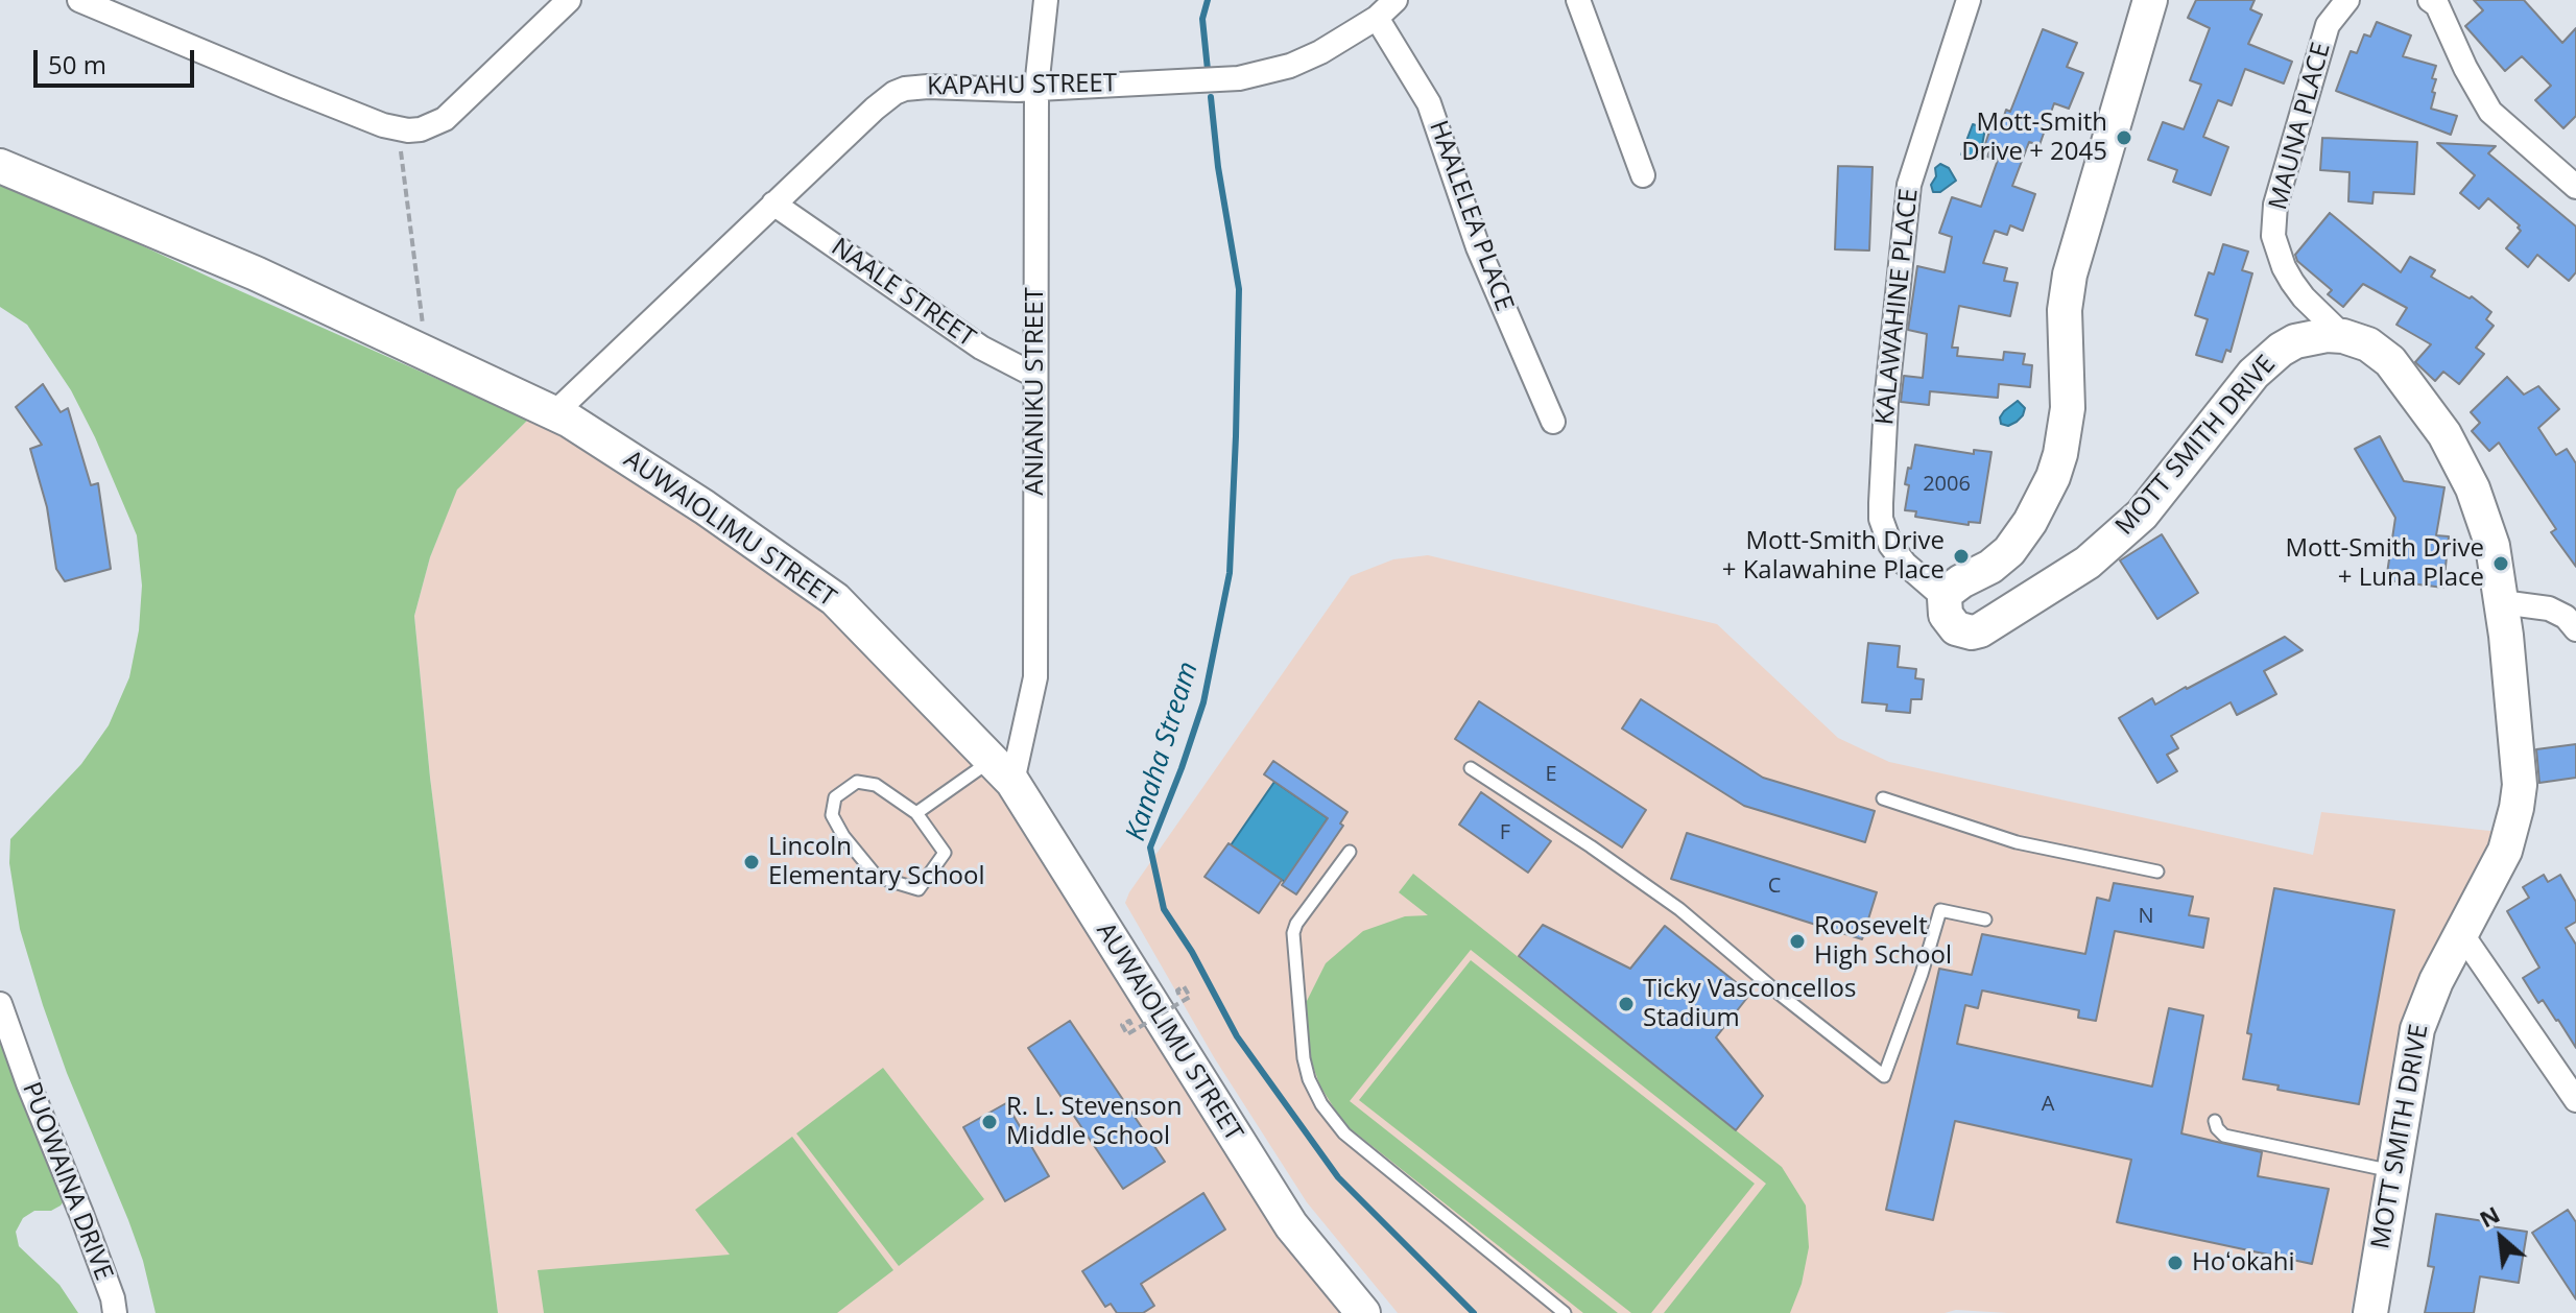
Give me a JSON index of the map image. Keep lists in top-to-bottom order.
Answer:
{
  "streets": {
    "street": [
      "KAPAHU STREET",
      "MAUNA PLACE",
      "HAALELEA PLACE",
      "NAALE STREET",
      "KALAWAHINE PLACE",
      "ANIANIKU STREET",
      "MOTT SMITH DRIVE",
      "AUWAIOLIMU STREET",
      "PUOWAINA DRIVE"
    ]
  },
  "crossings": [
    ["KAPAHU STREET", "HAALELEA PLACE"],
    ["KAPAHU STREET", "NAALE STREET"],
    ["KAPAHU STREET", "ANIANIKU STREET"],
    ["KAPAHU STREET", "AUWAIOLIMU STREET"],
    ["MAUNA PLACE", "MOTT SMITH DRIVE"],
    ["NAALE STREET", "ANIANIKU STREET"],
    ["KALAWAHINE PLACE", "MOTT SMITH DRIVE"],
    ["ANIANIKU STREET", "AUWAIOLIMU STREET"]
  ],
  "water": ["Kanaha Stream"],
  "places": [
    "Mott-Smith Drive + 2045",
    "Mott-Smith Drive + Kalawahine Place",
    "Mott-Smith Drive + Luna Place",
    "Lincoln Elementary School",
    "Roosevelt High School",
    "Ticky Vasconcellos Stadium",
    "R. L. Stevenson Middle School",
    "Hoʻokahi"
  ],
  "house_numbers": [
    "2006",
    "E",
    "F",
    "C",
    "N",
    "A"
  ],
  "scale_bar": "50 m",
  "north": "top left"
}
